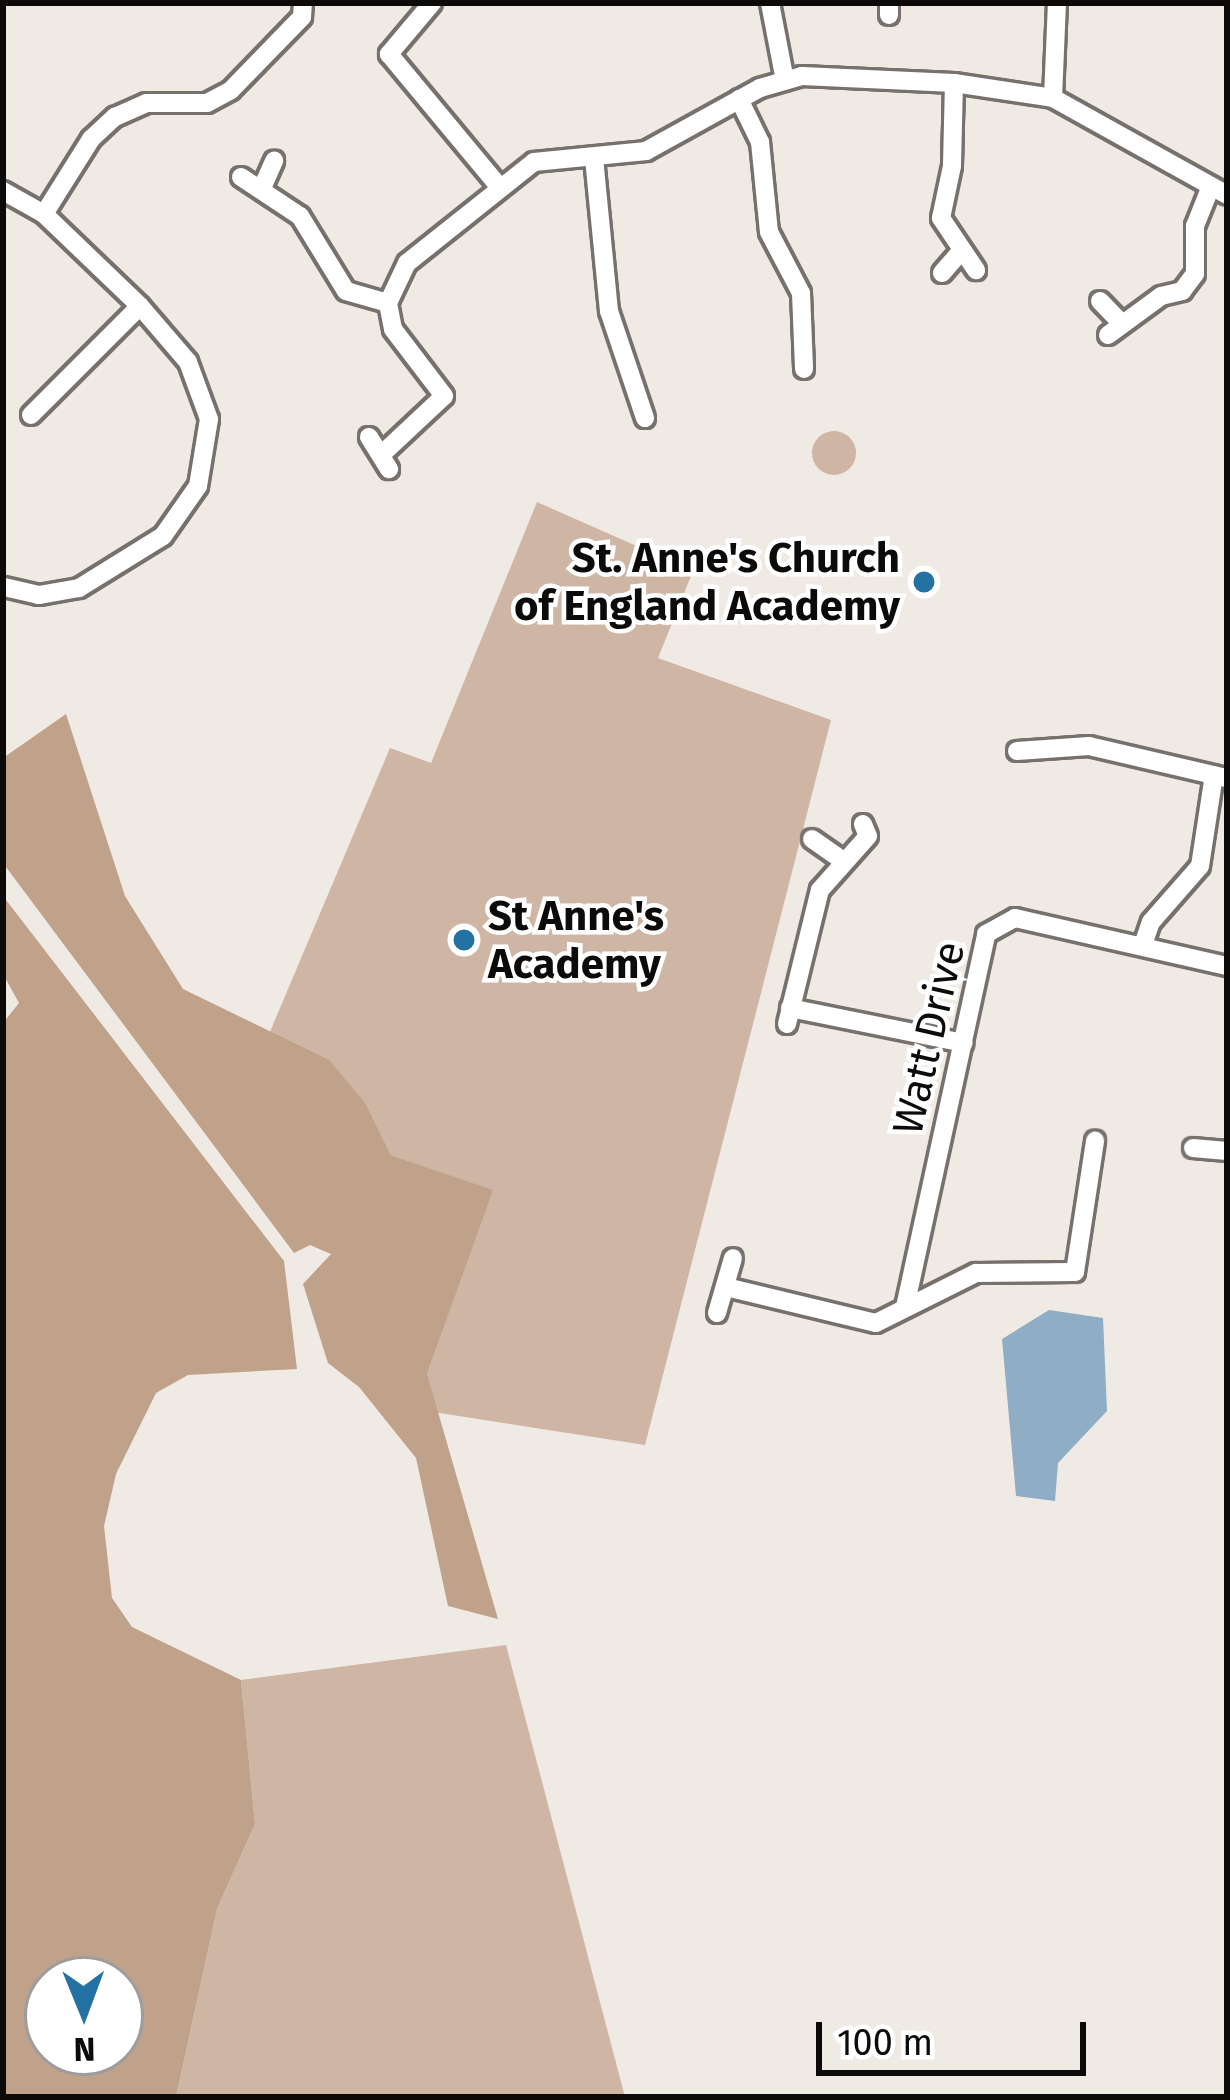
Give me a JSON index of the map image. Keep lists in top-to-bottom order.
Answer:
{
  "streets": {
    "street": ["Watt Drive"]
  },
  "places": ["St. Anne's Church of England Academy", "St Anne's Academy"],
  "scale_bar": "100 m",
  "north": "bottom"
}
